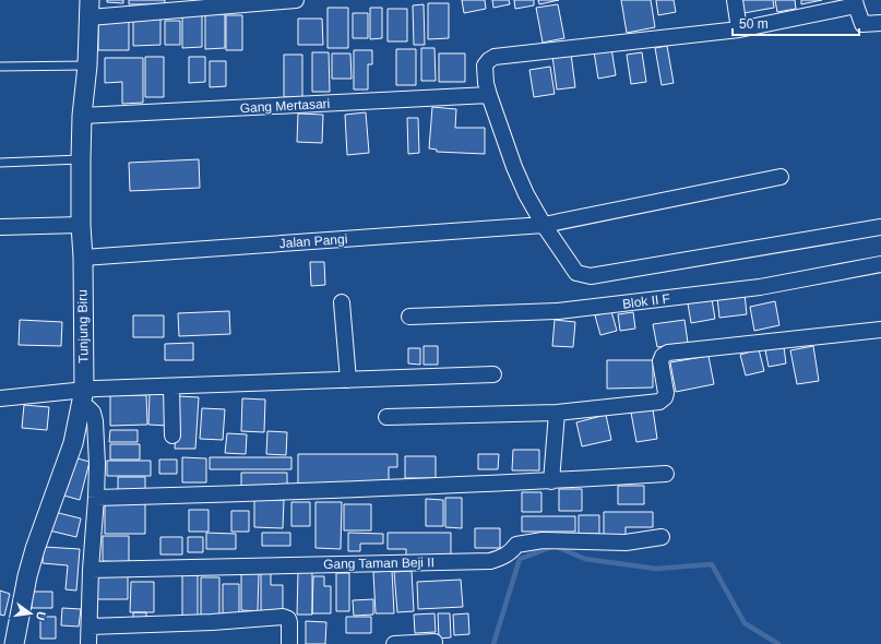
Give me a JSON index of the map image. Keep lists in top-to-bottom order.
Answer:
{
  "streets": {
    "street": [
      "Gang Mertasari",
      "Jalan Pangi",
      "Blok II F",
      "Tunjung Biru",
      "Gang Taman Beji II"
    ]
  },
  "crossings": [
    ["Gang Mertasari", "Tunjung Biru"],
    ["Jalan Pangi", "Tunjung Biru"]
  ],
  "scale_bar": "50 m",
  "north": "right"
}
